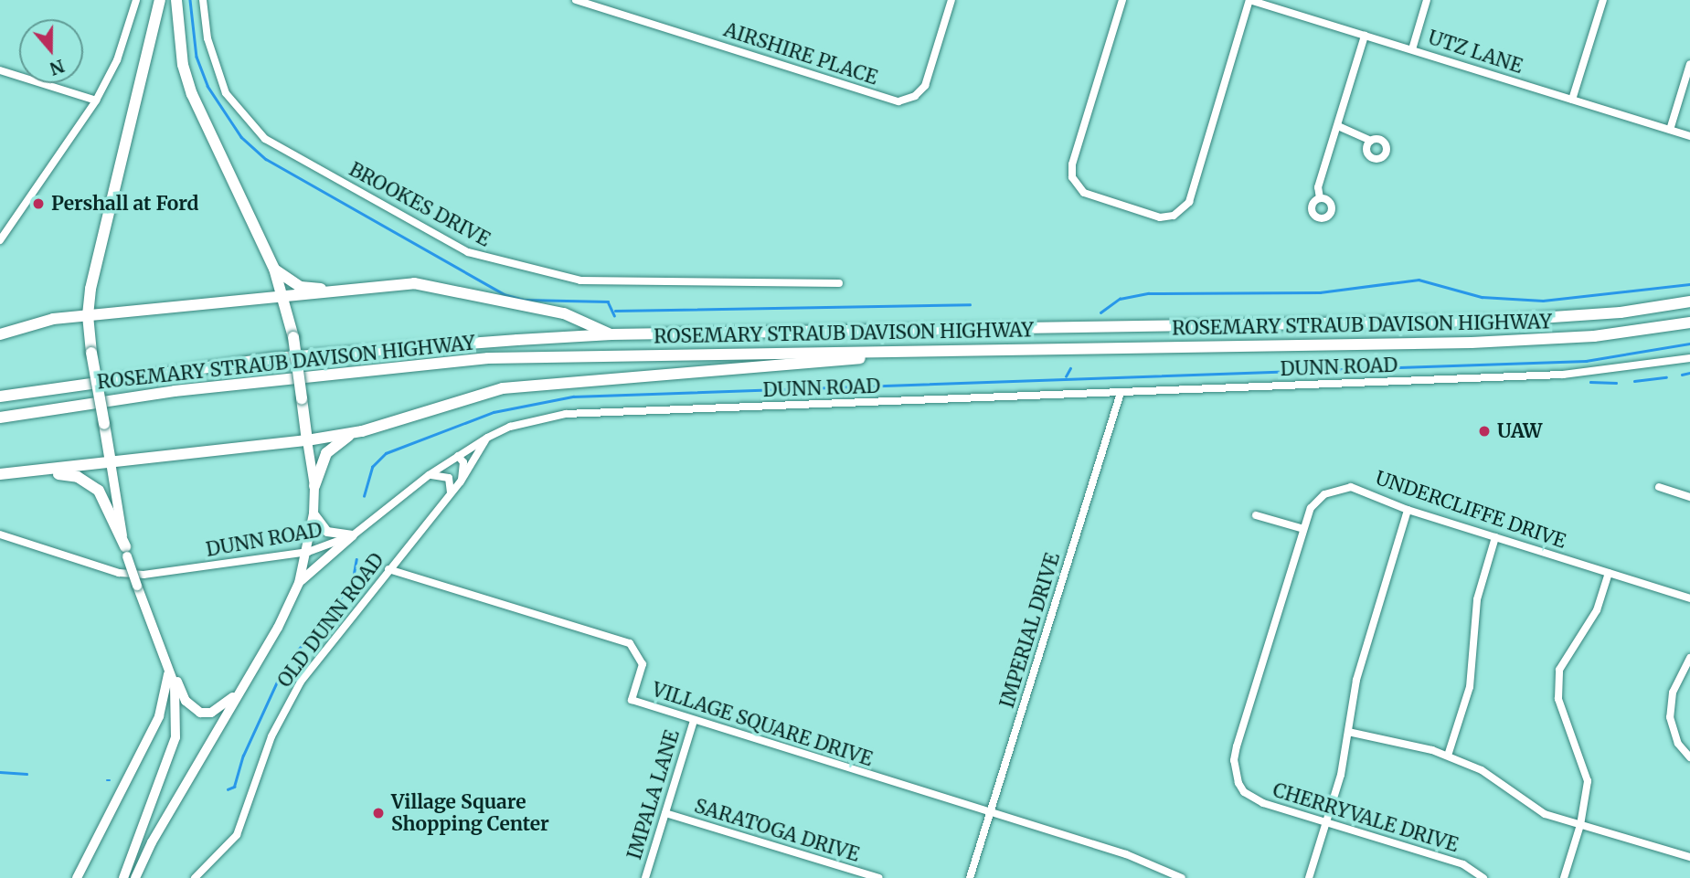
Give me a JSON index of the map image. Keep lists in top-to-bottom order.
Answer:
{
  "streets": {
    "highway": ["ROSEMARY STRAUB DAVISON HIGHWAY"],
    "street": [
      "UTZ LANE",
      "AIRSHIRE PLACE",
      "BROOKES DRIVE",
      "DUNN ROAD",
      "UNDERCLIFFE DRIVE",
      "OLD DUNN ROAD",
      "IMPERIAL DRIVE",
      "VILLAGE SQUARE DRIVE",
      "IMPALA LANE",
      "CHERRYVALE DRIVE",
      "SARATOGA DRIVE"
    ]
  },
  "crossings": [
    ["DUNN ROAD", "OLD DUNN ROAD"],
    ["DUNN ROAD", "IMPERIAL DRIVE"],
    ["UNDERCLIFFE DRIVE", "CHERRYVALE DRIVE"],
    ["OLD DUNN ROAD", "VILLAGE SQUARE DRIVE"],
    ["IMPERIAL DRIVE", "VILLAGE SQUARE DRIVE"],
    ["VILLAGE SQUARE DRIVE", "IMPALA LANE"],
    ["IMPALA LANE", "SARATOGA DRIVE"]
  ],
  "places": ["Pershall at Ford", "UAW", "Village Square Shopping Center"],
  "north": "bottom"
}
